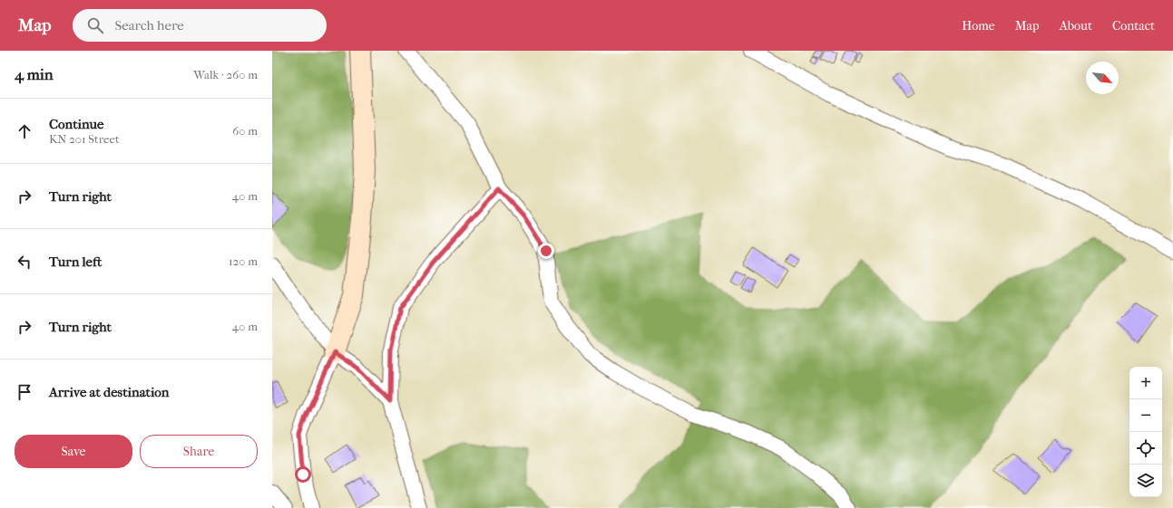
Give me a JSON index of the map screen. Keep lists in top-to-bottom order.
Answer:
{
  "north": "bottom right",
  "page": {
    "header": "Map",
    "search": "Search here",
    "nav": [
      "Home",
      "Map",
      "About",
      "Contact"
    ],
    "heading": ["4 min", "Walk · 260 m"],
    "list": [
      ["Continue", "KN 201 Street", "60 m"],
      ["Turn right", "40 m"],
      ["Turn left", "120 m"],
      ["Turn right", "40 m"],
      "Arrive at destination"
    ],
    "map_buttons": ["+", "−"],
    "buttons": ["Save", "Share"]
  }
}
